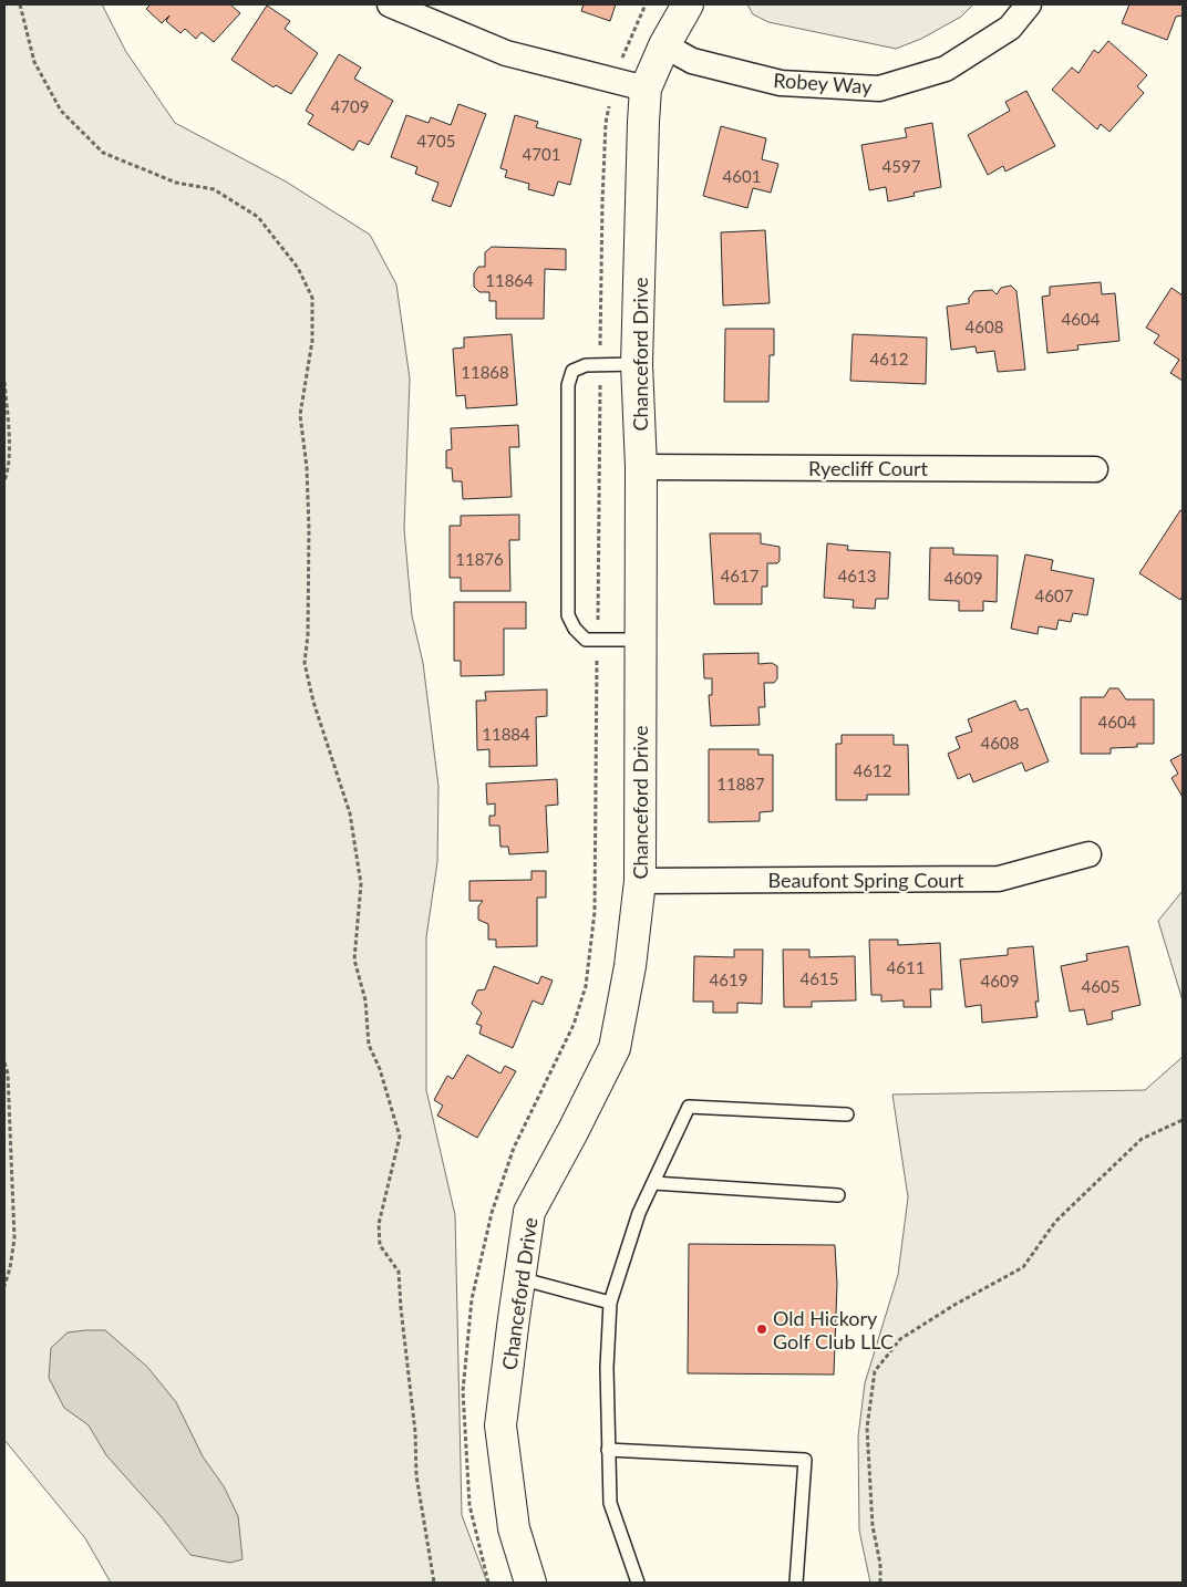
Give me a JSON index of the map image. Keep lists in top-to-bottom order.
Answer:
{
  "streets": {
    "street": [
      "Robey Way",
      "Chanceford Drive",
      "Ryecliff Court",
      "Beaufont Spring Court"
    ]
  },
  "crossings": [
    ["Robey Way", "Chanceford Drive"],
    ["Chanceford Drive", "Ryecliff Court"],
    ["Chanceford Drive", "Beaufont Spring Court"]
  ],
  "places": ["Old Hickory Golf Club LLC"],
  "house_numbers": [
    "4709",
    "4705",
    "4701",
    "4597",
    "4601",
    "11864",
    "4604",
    "4608",
    "4612",
    "11868",
    "11876",
    "4617",
    "4613",
    "4609",
    "4607",
    "4604",
    "11884",
    "4608",
    "4612",
    "11887",
    "4611",
    "4615",
    "4619",
    "4609",
    "4605"
  ]
}
